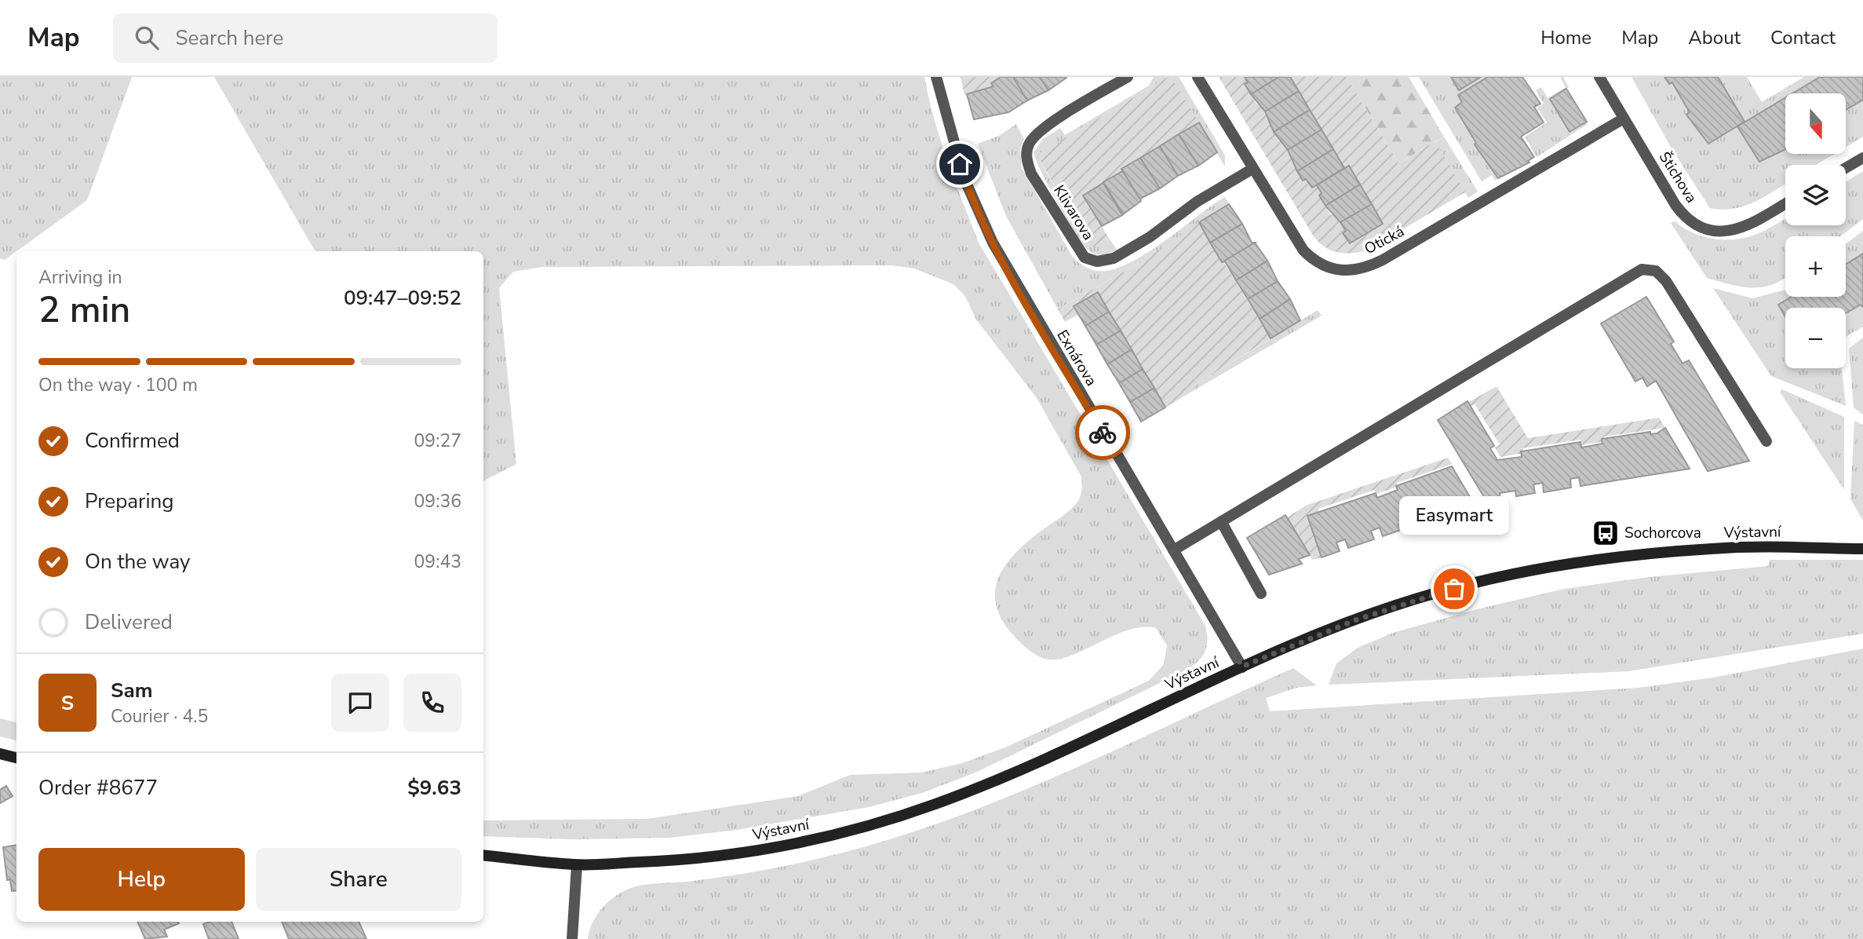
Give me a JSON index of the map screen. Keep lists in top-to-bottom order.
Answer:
{
  "streets": {
    "main road": ["Výstavní"],
    "street": [
      "Štichova",
      "Klivarova",
      "Otická",
      "Exnárova"
    ]
  },
  "crossings": [
    ["Štichova", "Otická"],
    ["Klivarova", "Otická"],
    ["Exnárova", "Výstavní"]
  ],
  "places": {
    "bus stop": ["Sochorcova"],
    "other": ["Easymart"]
  },
  "north": "bottom",
  "page": {
    "header": "Map",
    "search": "Search here",
    "nav": [
      "Home",
      "Map",
      "About",
      "Contact"
    ],
    "map_buttons": ["+", "−"],
    "heading": ["2 min", "Arriving in", "09:47–09:52"],
    "panel": [
      "Sam",
      "Courier · 4.5",
      "Order #8677",
      "$9.63"
    ],
    "bar": "On the way · 100 m",
    "list": [
      ["Confirmed", "09:27"],
      ["Preparing", "09:36"],
      ["On the way", "09:43"],
      "Delivered"
    ],
    "bubble": "Easymart",
    "round": "S",
    "buttons": ["Help", "Share"]
  }
}
